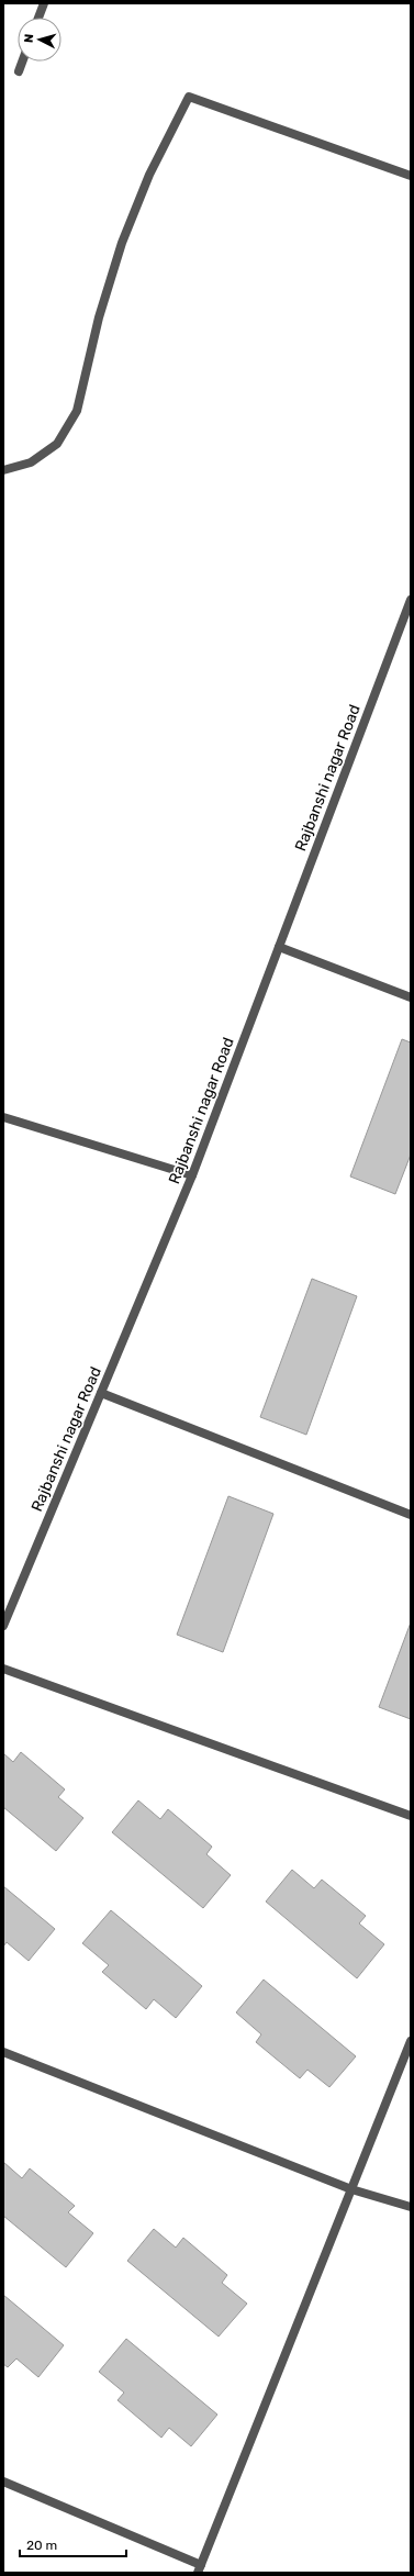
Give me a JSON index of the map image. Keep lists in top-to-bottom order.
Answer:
{
  "streets": {
    "street": ["Rajbanshi nagar Road"]
  },
  "scale_bar": "20 m",
  "north": "left"
}
